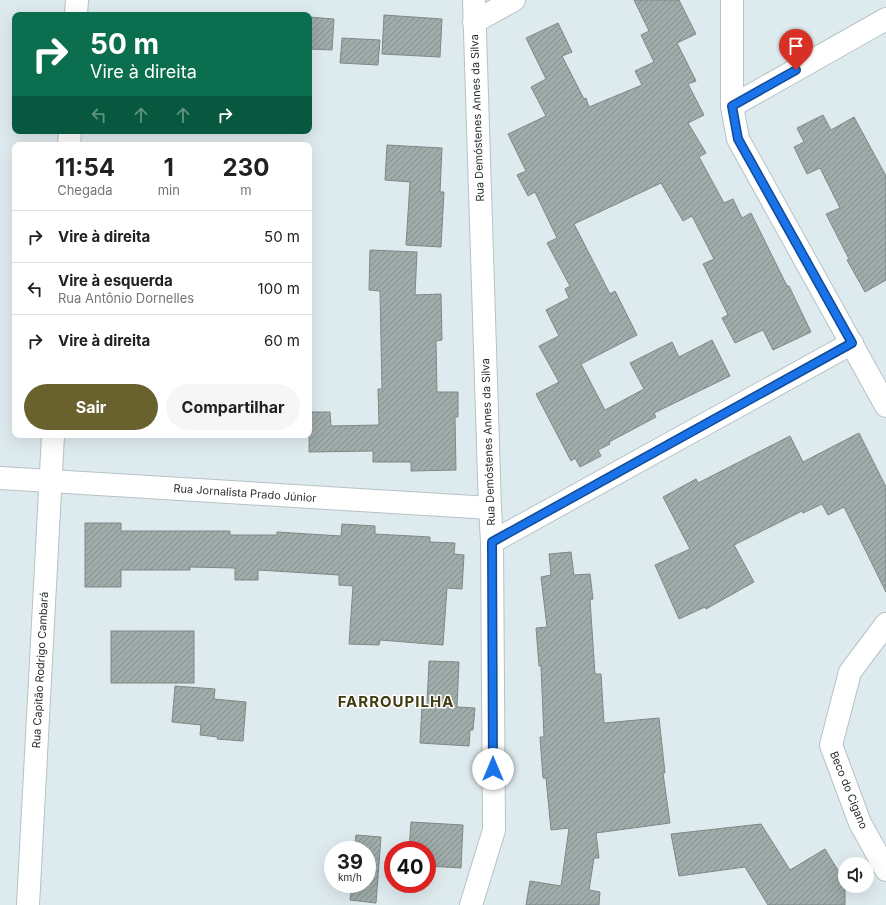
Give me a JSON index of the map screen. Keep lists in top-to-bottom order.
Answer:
{
  "streets": {
    "street": [
      "Rua Demóstenes Annes da Silva",
      "Rua Jornalista Prado Júnior",
      "Rua Capitão Rodrigo Cambará",
      "Beco do Cigano"
    ]
  },
  "crossings": [
    ["Rua Demóstenes Annes da Silva", "Rua Jornalista Prado Júnior"],
    ["Rua Jornalista Prado Júnior", "Rua Capitão Rodrigo Cambará"]
  ],
  "districts": ["FARROUPILHA"],
  "page": {
    "turn": ["50 m", "Vire à direita"],
    "eta": [
      "11:54",
      "Chegada",
      "1",
      "min",
      "230",
      "m"
    ],
    "list": [
      {
        "name": "Vire à direita",
        "value": "50 m"
      },
      {
        "name": "Vire à esquerda",
        "note": "Rua Antônio Dornelles",
        "value": "100 m"
      },
      {
        "name": "Vire à direita",
        "value": "60 m"
      }
    ],
    "buttons": ["Sair", "Compartilhar"],
    "speed": "39 km/h",
    "limit": "40"
  }
}
